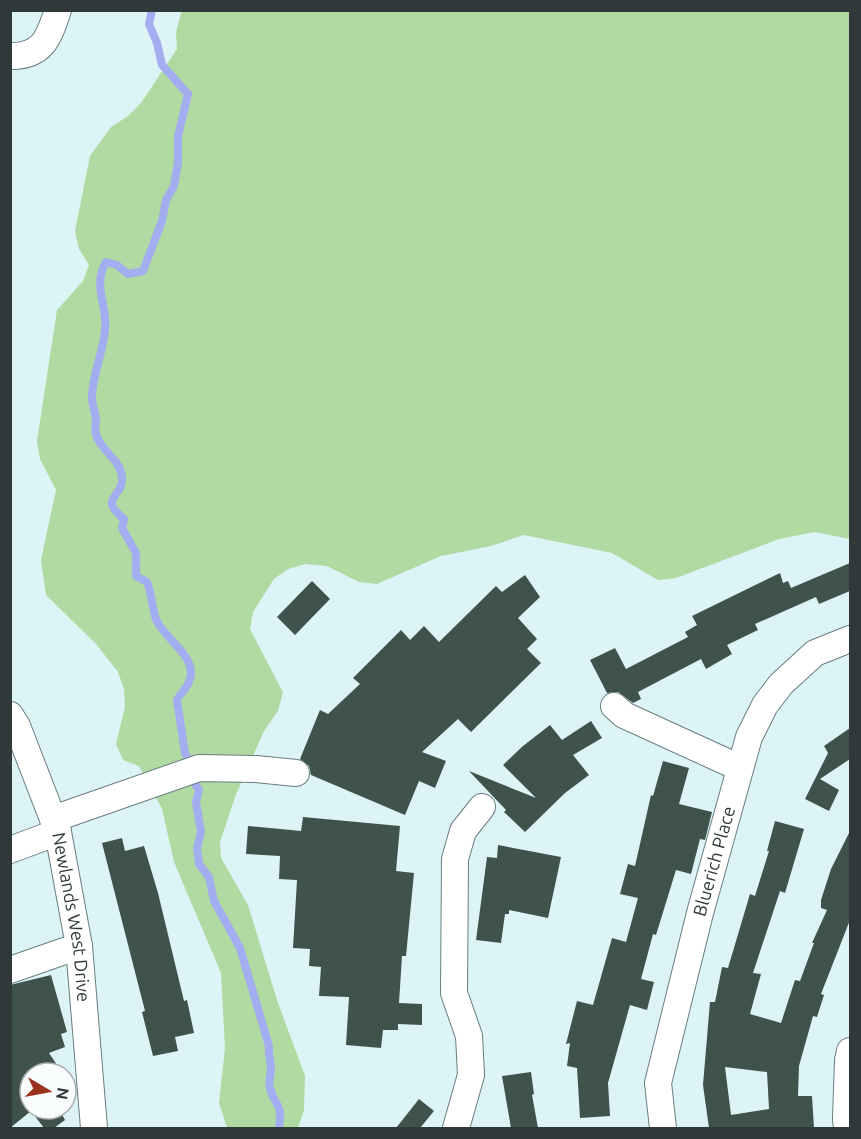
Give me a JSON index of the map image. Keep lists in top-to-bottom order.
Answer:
{
  "streets": {
    "street": ["Bluerich Place", "Newlands West Drive"]
  },
  "north": "right"
}
